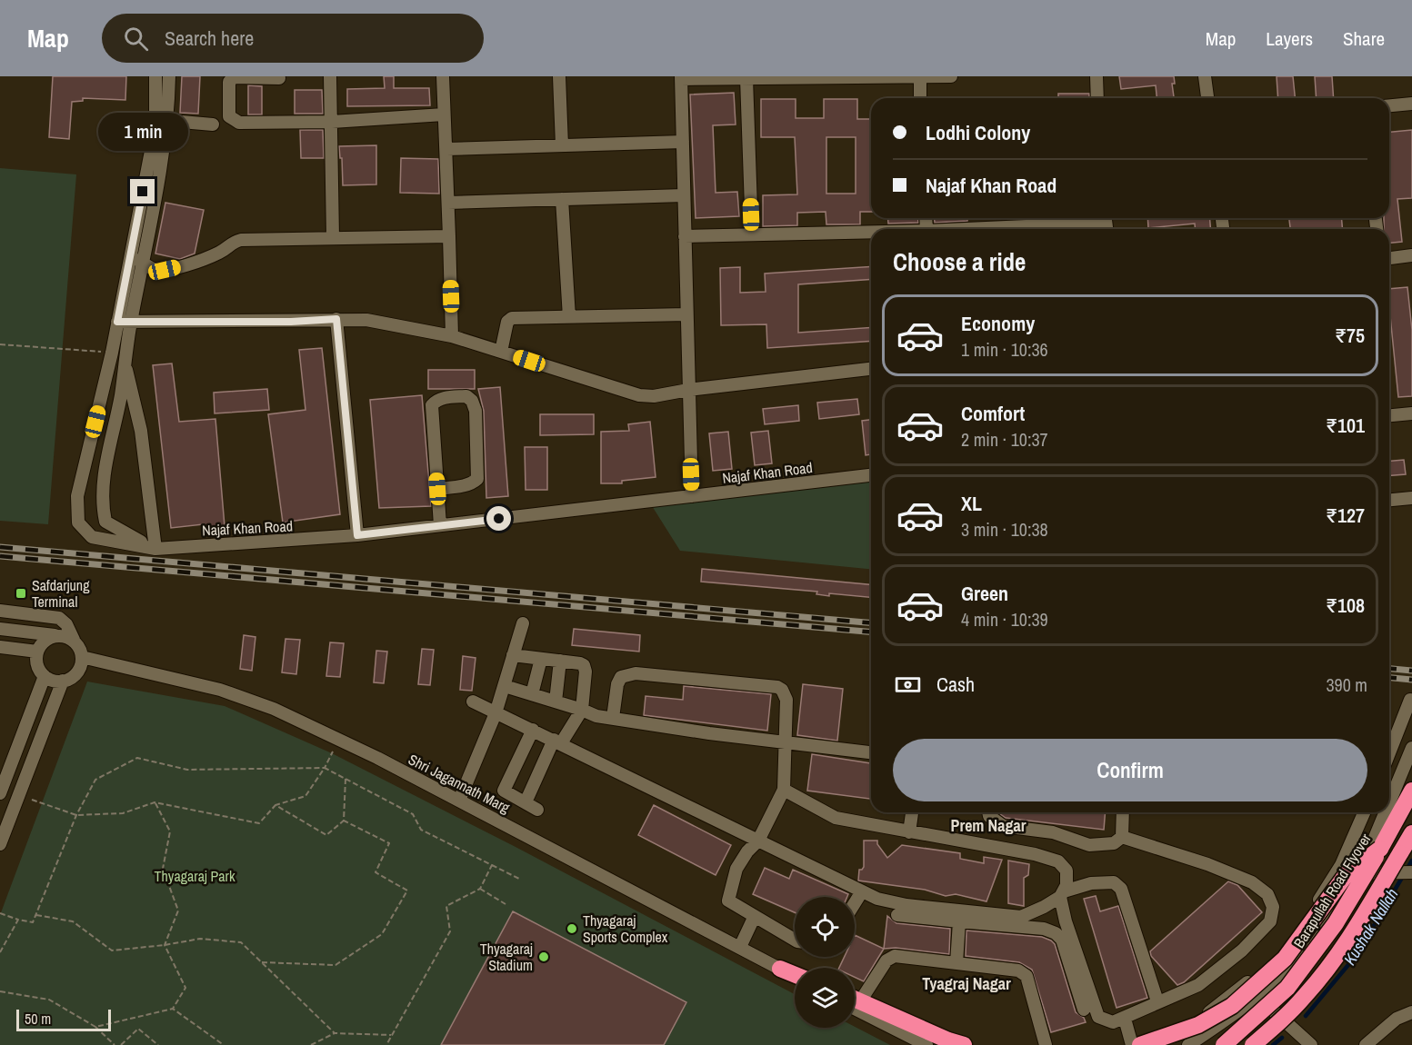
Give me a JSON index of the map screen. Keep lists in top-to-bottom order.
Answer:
{
  "streets": {
    "highway": ["Barapullah Road Flyover"],
    "street": ["Najaf Khan Road", "Shri Jagannath Marg"]
  },
  "districts": ["Prem Nagar", "Tyagraj Nagar"],
  "water": ["Kushak Nallah"],
  "parks": ["Thyagaraj Park"],
  "places": {
    "transit": ["Safdarjung Terminal"],
    "other": ["Thyagaraj Sports Complex", "Thyagaraj Stadium"]
  },
  "scale_bar": "50 m",
  "page": {
    "header": "Map",
    "search": "Search here",
    "nav": ["Map", "Layers", "Share"],
    "banner": ["Lodhi Colony", "Najaf Khan Road"],
    "bubble": "1 min",
    "heading": "Choose a ride",
    "list": [
      {
        "name": "Economy",
        "note": "1 min · 10:36",
        "value": "₹75"
      },
      {
        "name": "Comfort",
        "note": "2 min · 10:37",
        "value": "₹101"
      },
      {
        "name": "XL",
        "note": "3 min · 10:38",
        "value": "₹127"
      },
      {
        "name": "Green",
        "note": "4 min · 10:39",
        "value": "₹108"
      }
    ],
    "pay": ["Cash", "390 m"],
    "buttons": "Confirm",
    "scale": "50 m"
  }
}
